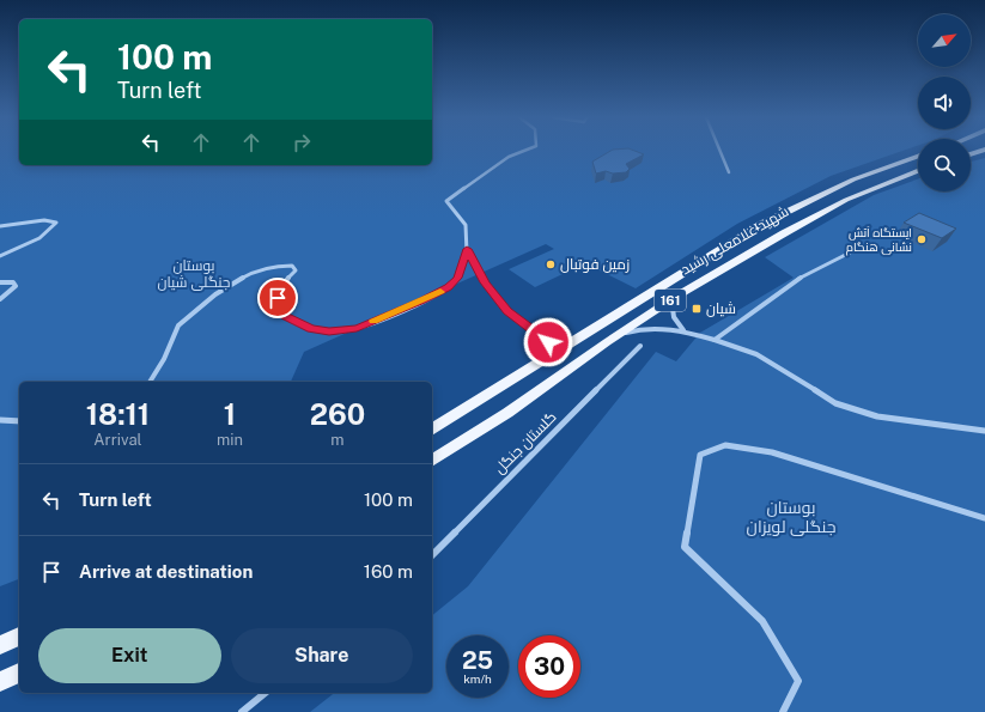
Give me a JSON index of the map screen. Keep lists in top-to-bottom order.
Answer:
{
  "streets": {
    "main road": ["شهید غلامعلی رشید", "161"],
    "street": ["گلستان جنگل"]
  },
  "parks": ["بوستان جنگلی شیان", "بوستان جنگلی لویزان"],
  "places": {
    "other": ["ایستگاه آتش نشانی هنگام", "زمین فوتبال"],
    "transit": ["شیان"]
  },
  "north": "top right",
  "page": {
    "turn": ["100 m", "Turn left"],
    "eta": [
      "18:11",
      "Arrival",
      "1",
      "min",
      "260",
      "m"
    ],
    "list": [
      {
        "name": "Turn left",
        "value": "100 m"
      },
      {
        "name": "Arrive at destination",
        "value": "160 m"
      }
    ],
    "buttons": ["Exit", "Share"],
    "speed": "25 km/h",
    "limit": "30"
  }
}
